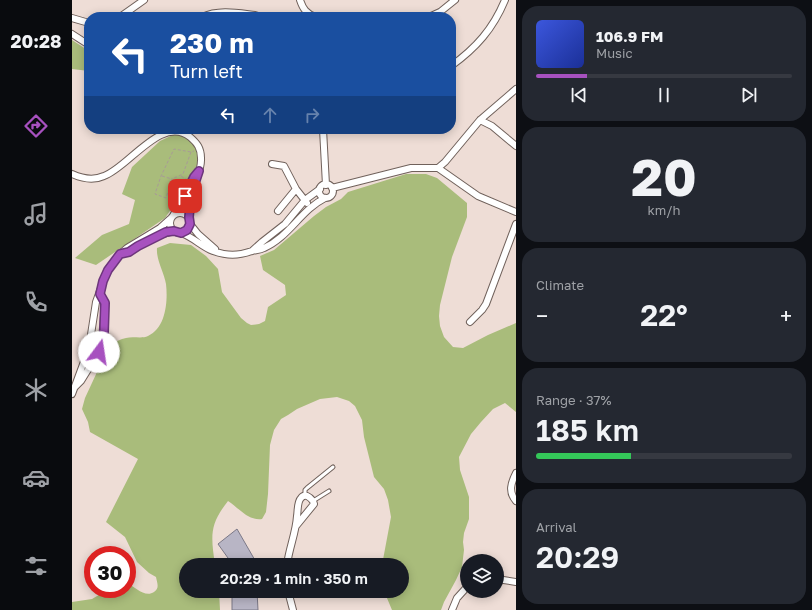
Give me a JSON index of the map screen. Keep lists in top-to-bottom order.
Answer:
{
  "page": {
    "tabs": "20:28",
    "turn": ["230 m", "Turn left"],
    "song": ["106.9 FM", "Music"],
    "tile": [
      ["20", "km/h"],
      "Climate",
      ["Range · 37%", "185 km"],
      ["Arrival", "20:29"]
    ],
    "heat": ["−", "22°", "+"],
    "limit": "30",
    "trip": "20:29 · 1 min · 350 m"
  }
}
